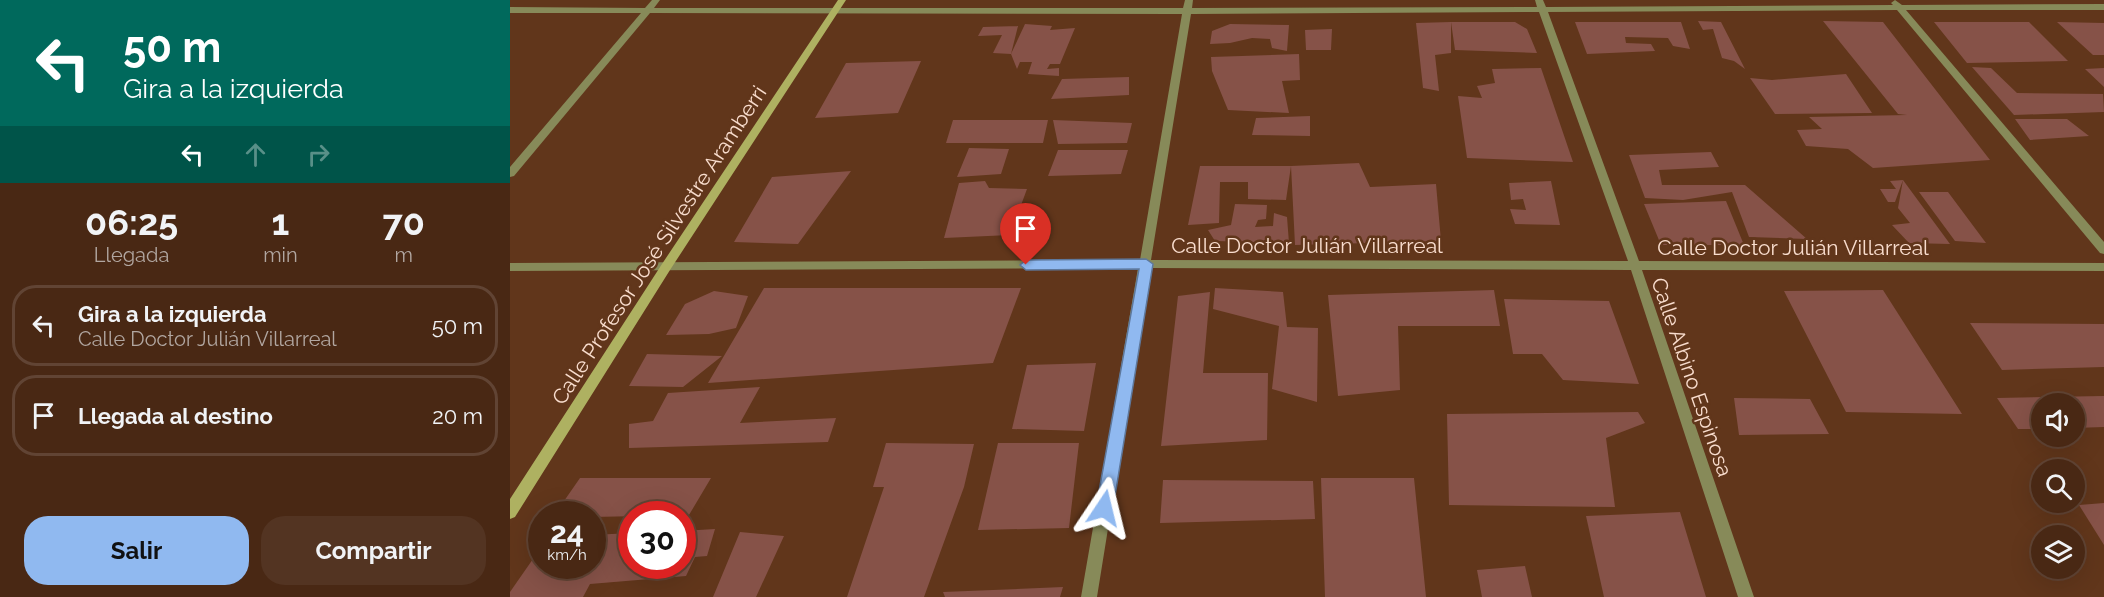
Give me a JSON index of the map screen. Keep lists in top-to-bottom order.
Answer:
{
  "streets": {
    "main road": ["Calle Profesor José Silvestre Aramberri"],
    "street": ["Calle Doctor Julián Villarreal", "Calle Albino Espinosa"]
  },
  "crossings": [
    ["Calle Profesor José Silvestre Aramberri", "Calle Doctor Julián Villarreal"],
    ["Calle Doctor Julián Villarreal", "Calle Albino Espinosa"]
  ],
  "page": {
    "turn": ["50 m", "Gira a la izquierda"],
    "eta": [
      "06:25",
      "Llegada",
      "1",
      "min",
      "70",
      "m"
    ],
    "list": [
      {
        "name": "Gira a la izquierda",
        "note": "Calle Doctor Julián Villarreal",
        "value": "50 m"
      },
      {
        "name": "Llegada al destino",
        "value": "20 m"
      }
    ],
    "speed": "24 km/h",
    "limit": "30",
    "buttons": ["Salir", "Compartir"]
  }
}
